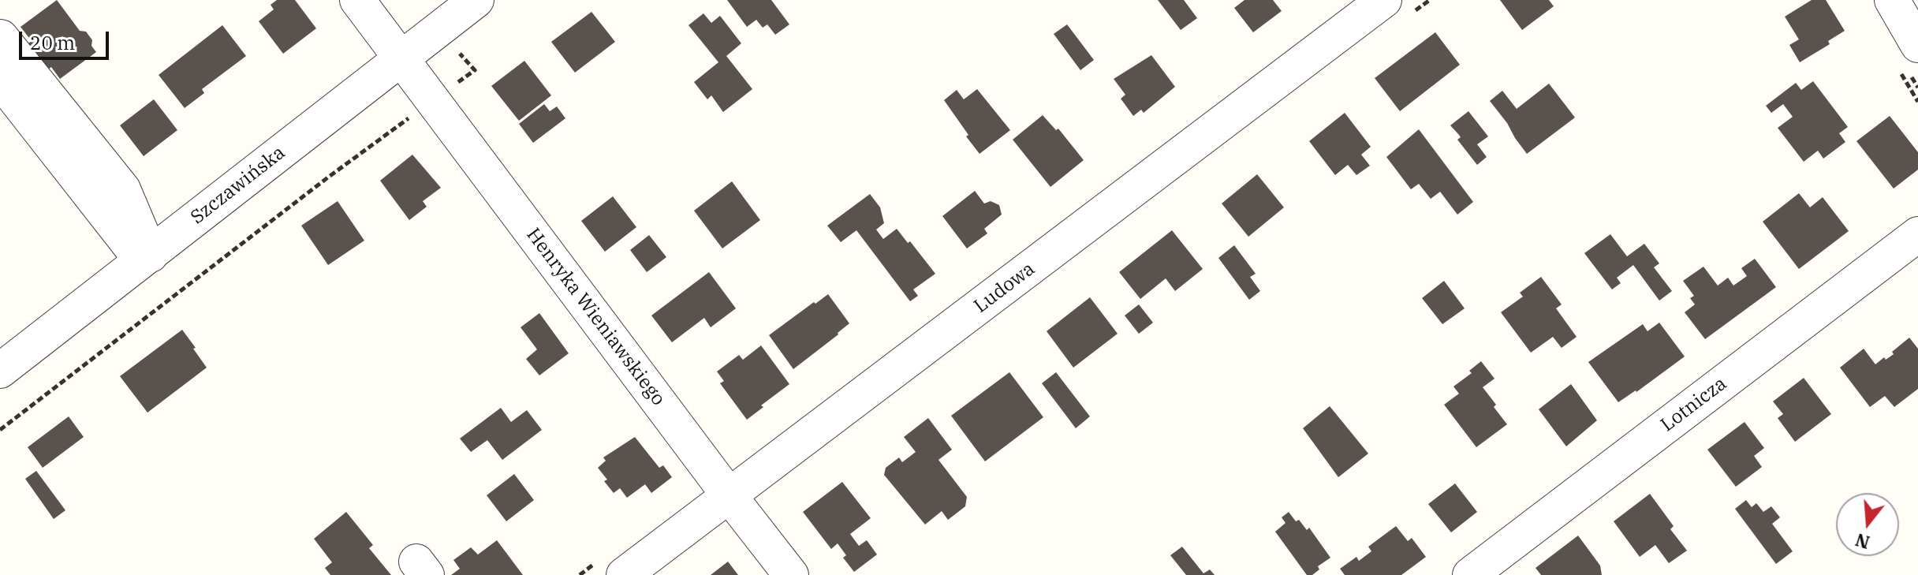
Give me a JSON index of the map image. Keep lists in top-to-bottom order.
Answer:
{
  "streets": {
    "street": [
      "Szczawińska",
      "Ludowa",
      "Henryka Wieniawskiego",
      "Lotnicza"
    ]
  },
  "crossings": [
    ["Szczawińska", "Henryka Wieniawskiego"],
    ["Ludowa", "Henryka Wieniawskiego"]
  ],
  "scale_bar": "20 m",
  "north": "bottom"
}
